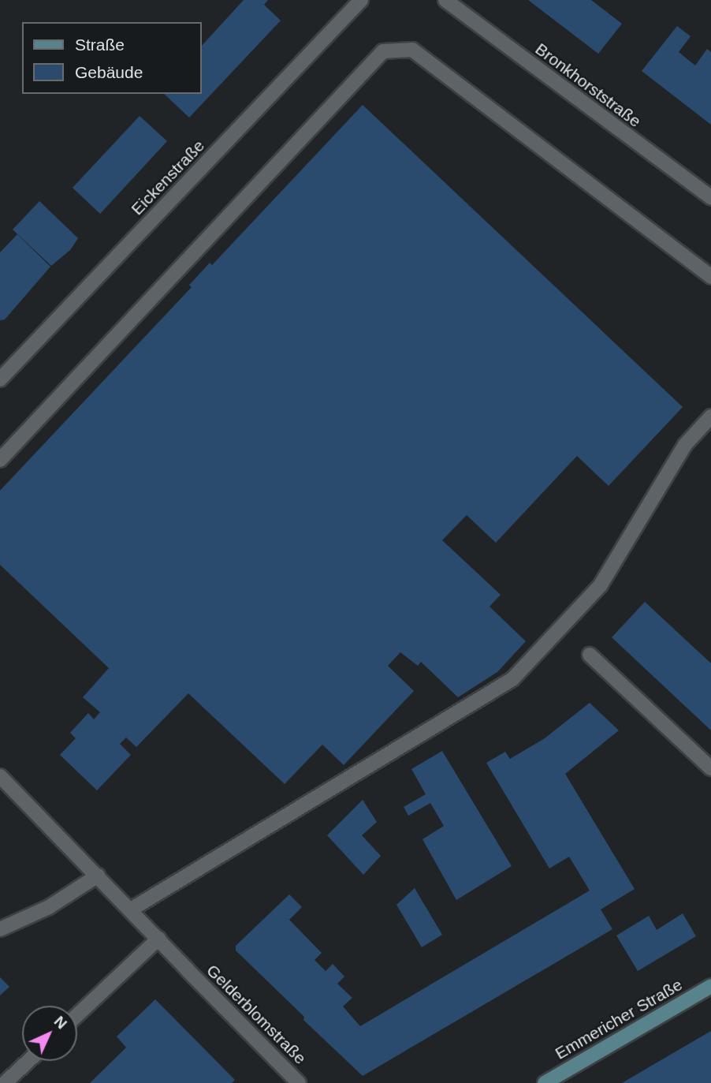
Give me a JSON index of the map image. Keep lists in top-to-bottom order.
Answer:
{
  "streets": {
    "main road": ["Emmericher Straße"],
    "street": ["Bronkhorststraße", "Eickenstraße", "Gelderblomstraße"]
  },
  "legend": ["Straße", "Gebäude"],
  "north": "top right"
}
